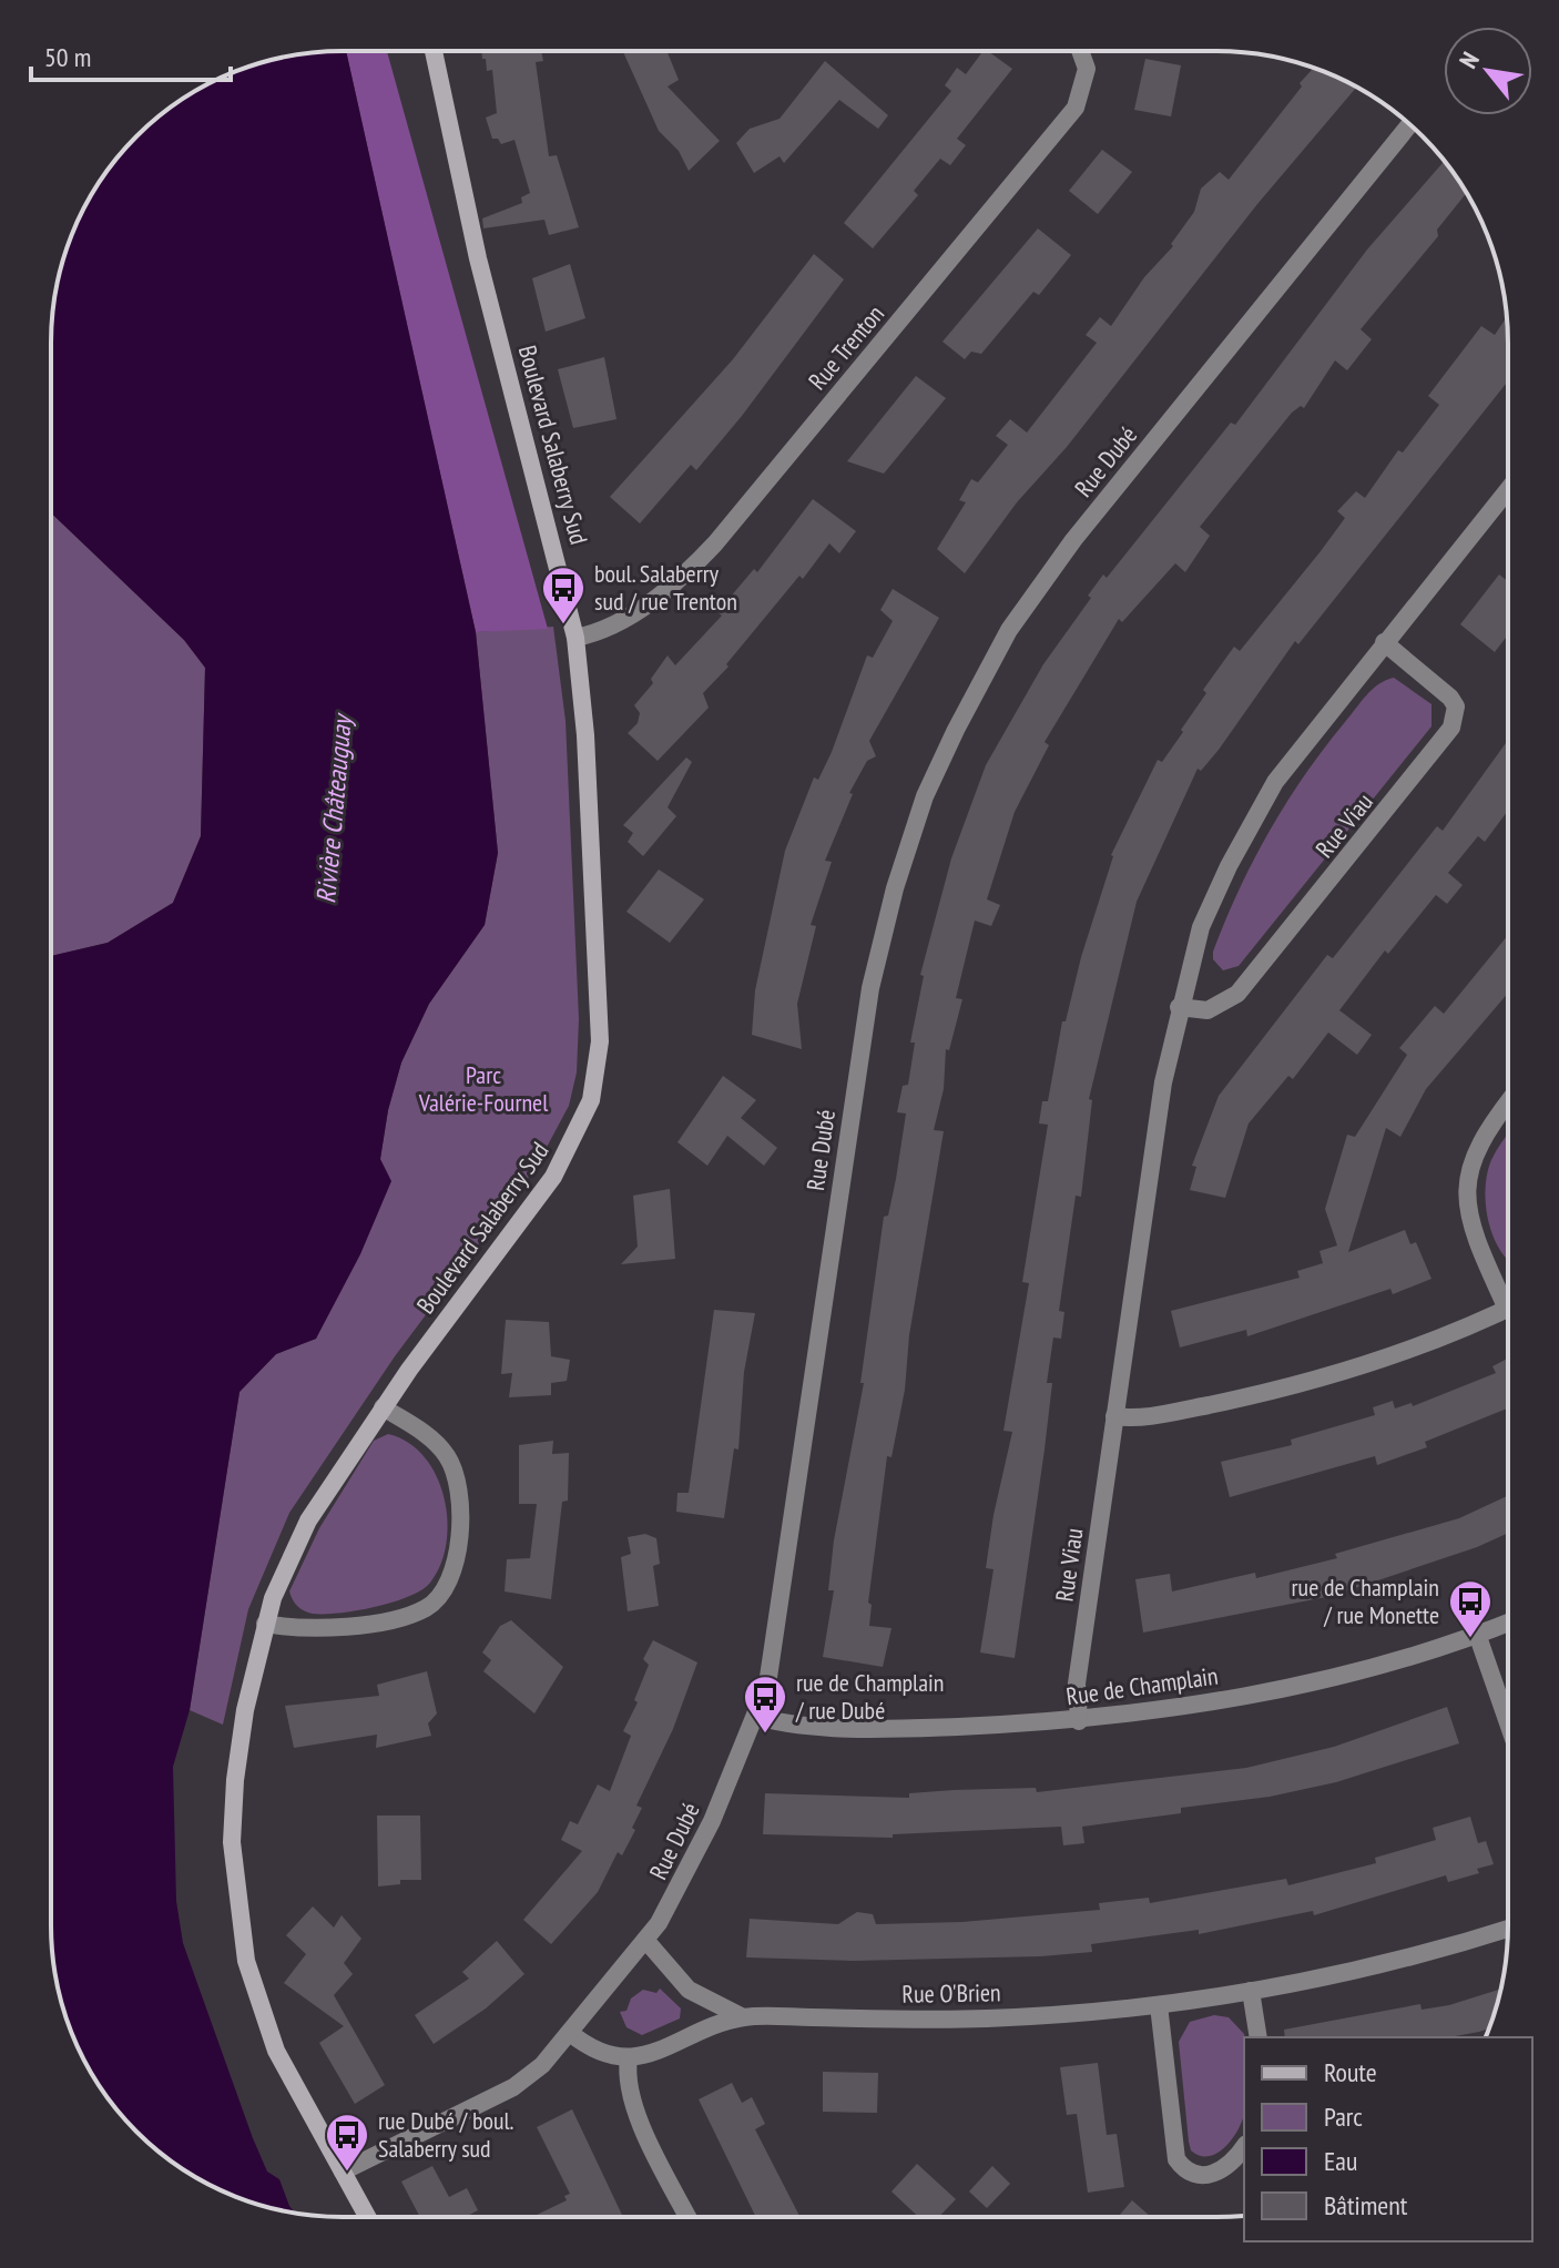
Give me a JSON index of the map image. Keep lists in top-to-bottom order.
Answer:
{
  "streets": {
    "street": [
      "Rue Trenton",
      "Boulevard Salaberry Sud",
      "Rue Dubé",
      "Rue Viau",
      "Rue de Champlain",
      "Rue O'Brien"
    ]
  },
  "crossings": [
    ["Rue Trenton", "Boulevard Salaberry Sud"],
    ["Boulevard Salaberry Sud", "Rue Dubé"],
    ["Rue Dubé", "Rue de Champlain"],
    ["Rue Dubé", "Rue O'Brien"],
    ["Rue Viau", "Rue de Champlain"]
  ],
  "water": ["Rivière Châteauguay"],
  "parks": ["Parc Valérie-Fournel"],
  "places": {
    "bus stop": [
      "boul. Salaberry sud / rue Trenton",
      "rue de Champlain / rue Monette",
      "rue de Champlain / rue Dubé",
      "rue Dubé / boul. Salaberry sud"
    ]
  },
  "legend": [
    "Route",
    "Parc",
    "Eau",
    "Bâtiment"
  ],
  "scale_bar": "50 m",
  "north": "top left"
}
